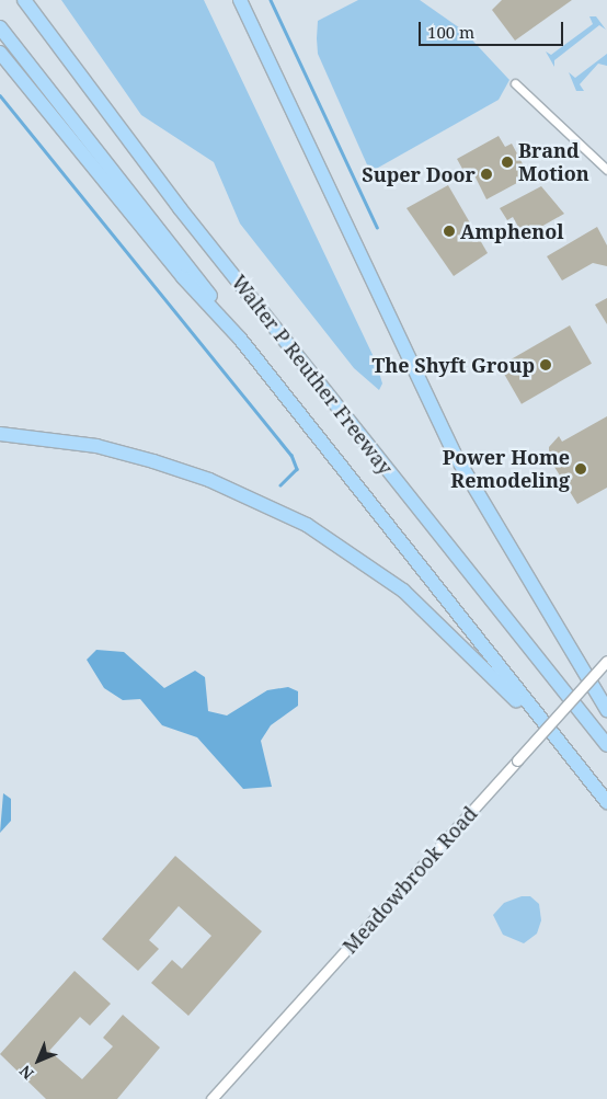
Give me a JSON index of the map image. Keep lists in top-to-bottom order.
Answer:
{
  "streets": {
    "highway": ["Walter P Reuther Freeway"],
    "street": ["Meadowbrook Road"]
  },
  "places": [
    "Brand Motion",
    "Super Door",
    "Amphenol",
    "The Shyft Group",
    "Power Home Remodeling"
  ],
  "scale_bar": "100 m",
  "north": "bottom left"
}
